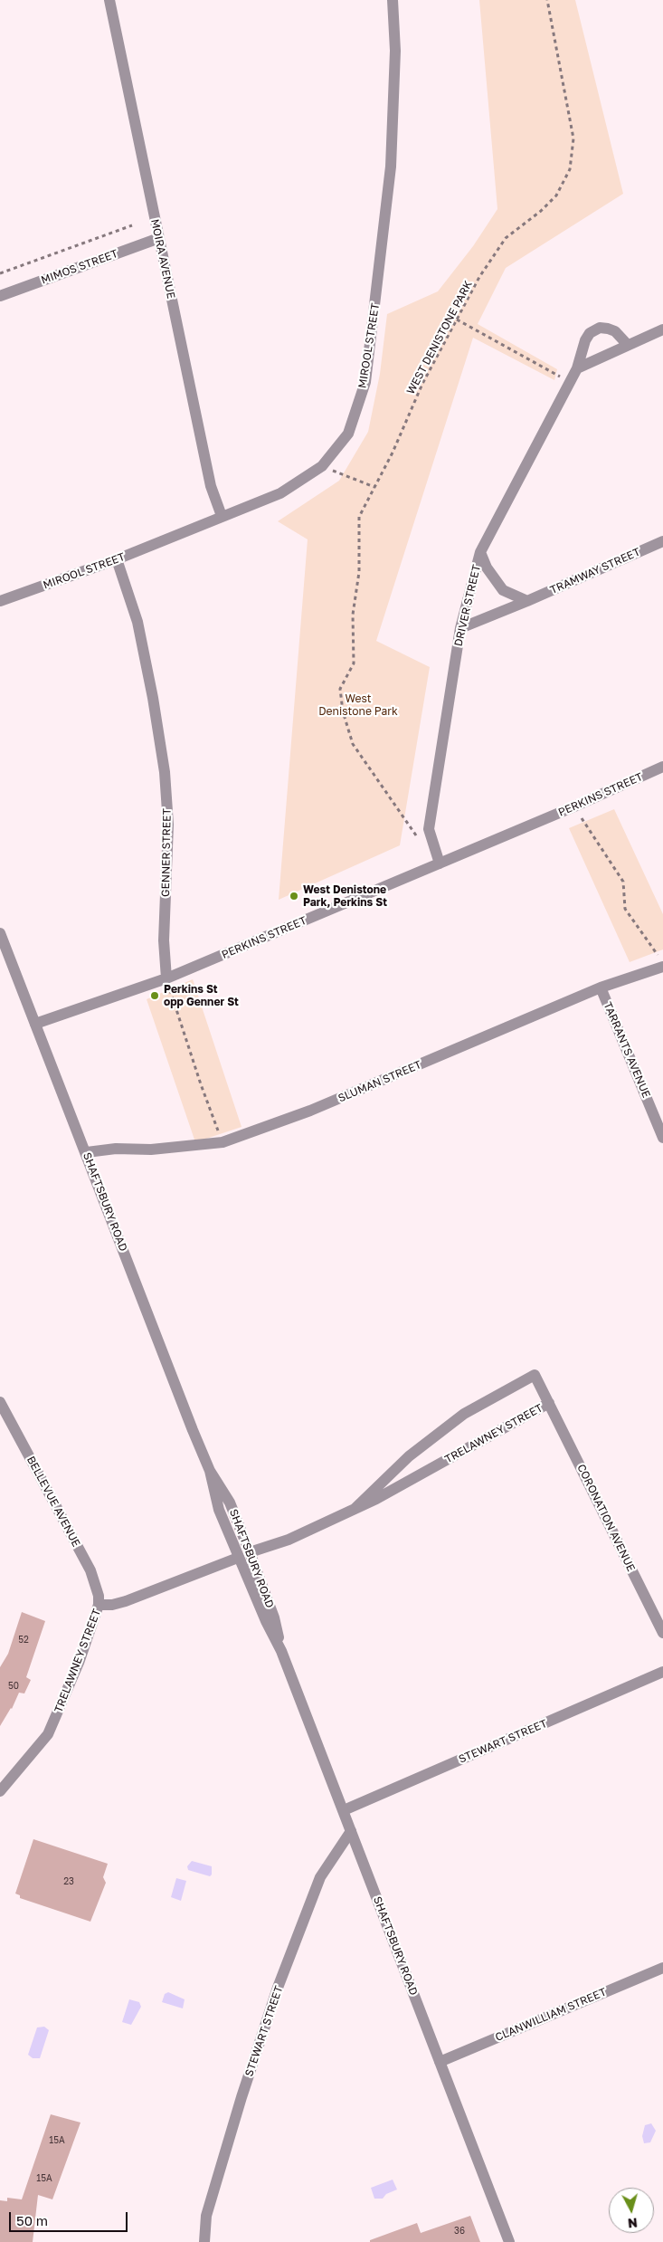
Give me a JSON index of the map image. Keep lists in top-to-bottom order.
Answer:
{
  "streets": {
    "street": [
      "MOIRA AVENUE",
      "MIMOS STREET",
      "MIROOL STREET",
      "TRAMWAY STREET",
      "DRIVER STREET",
      "PERKINS STREET",
      "GENNER STREET",
      "TARRANTS AVENUE",
      "SLUMAN STREET",
      "SHAFTSBURY ROAD",
      "TRELAWNEY STREET",
      "BELLEVUE AVENUE",
      "CORONATION AVENUE",
      "STEWART STREET",
      "CLANWILLIAM STREET"
    ],
    "path": ["WEST DENISTONE PARK"]
  },
  "crossings": [
    ["MOIRA AVENUE", "MIMOS STREET"],
    ["MOIRA AVENUE", "MIROOL STREET"],
    ["MIROOL STREET", "GENNER STREET"],
    ["TRAMWAY STREET", "DRIVER STREET"],
    ["DRIVER STREET", "PERKINS STREET"],
    ["PERKINS STREET", "GENNER STREET"],
    ["PERKINS STREET", "SHAFTSBURY ROAD"],
    ["TARRANTS AVENUE", "SLUMAN STREET"],
    ["SLUMAN STREET", "SHAFTSBURY ROAD"],
    ["SHAFTSBURY ROAD", "TRELAWNEY STREET"],
    ["SHAFTSBURY ROAD", "STEWART STREET"],
    ["SHAFTSBURY ROAD", "CLANWILLIAM STREET"],
    ["TRELAWNEY STREET", "BELLEVUE AVENUE"],
    ["TRELAWNEY STREET", "CORONATION AVENUE"]
  ],
  "parks": ["West Denistone Park"],
  "places": ["West Denistone Park, Perkins St", "Perkins St opp Genner St"],
  "house_numbers": [
    "52",
    "50",
    "23",
    "15A",
    "15A",
    "36"
  ],
  "scale_bar": "50 m",
  "north": "bottom"
}
